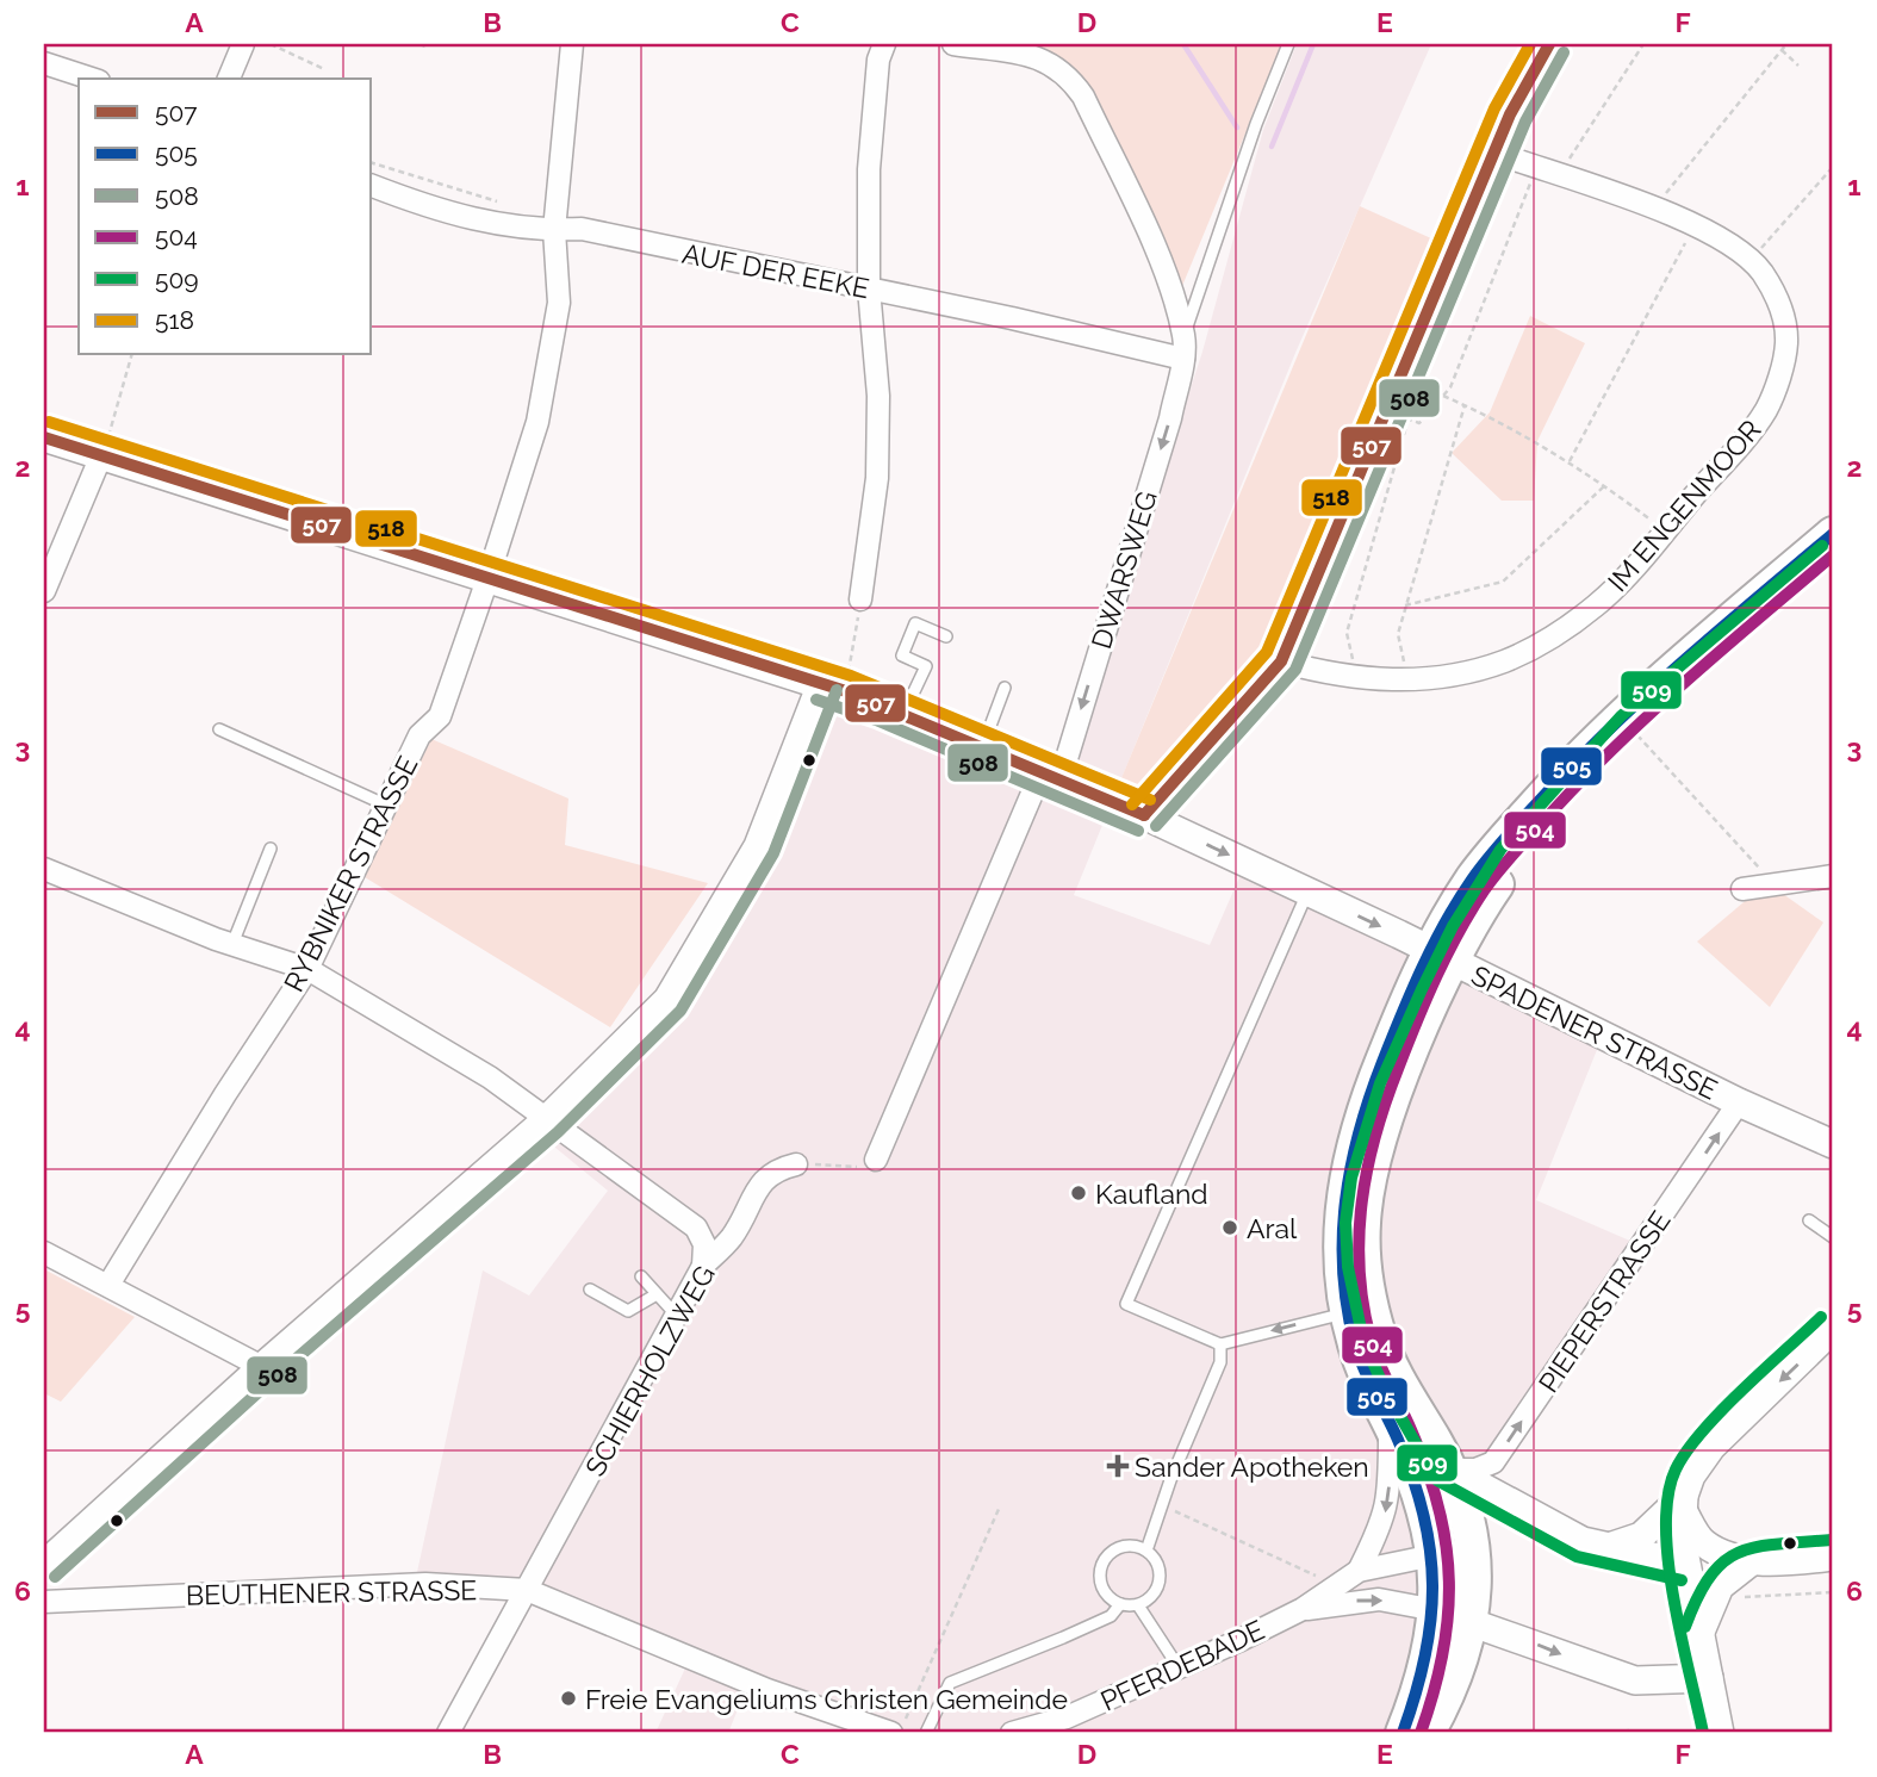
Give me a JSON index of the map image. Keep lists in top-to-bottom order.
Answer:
{
  "streets": {
    "street": [
      "AUF DER EEKE",
      "IM ENGENMOOR",
      "DWARSWEG",
      "RYBNIKER STRASSE",
      "SPADENER STRASSE",
      "PIEPERSTRASSE",
      "SCHIERHOLZWEG",
      "BEUTHENER STRASSE",
      "PFERDEBADE"
    ]
  },
  "crossings": [
    ["AUF DER EEKE", "DWARSWEG"],
    ["AUF DER EEKE", "RYBNIKER STRASSE"],
    ["DWARSWEG", "SPADENER STRASSE"],
    ["RYBNIKER STRASSE", "SPADENER STRASSE"],
    ["SPADENER STRASSE", "PIEPERSTRASSE"],
    ["SCHIERHOLZWEG", "BEUTHENER STRASSE"]
  ],
  "places": {
    "other": ["Kaufland", "Aral", "Freie Evangeliums Christen Gemeinde"],
    "health": ["Sander Apotheken"]
  },
  "lines": [
    "transit line 507",
    "transit line 518",
    "transit line 508",
    "transit line 505",
    "transit line 509",
    "transit line 504"
  ],
  "legend": [
    "507",
    "505",
    "508",
    "504",
    "509",
    "518"
  ],
  "grid": {
    "columns": [
      "A",
      "B",
      "C",
      "D",
      "E",
      "F"
    ],
    "rows": [
      "1",
      "2",
      "3",
      "4",
      "5",
      "6"
    ]
  }
}
